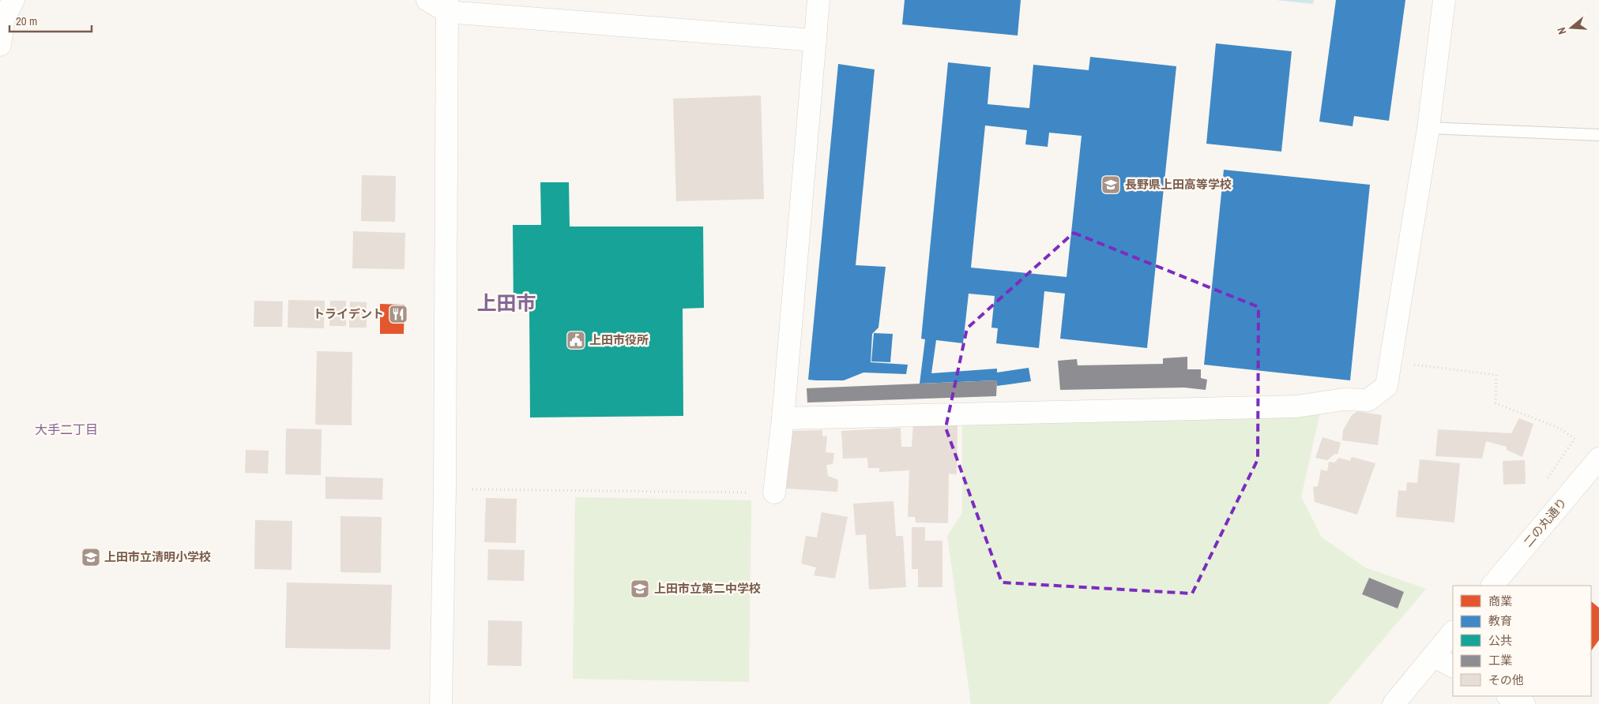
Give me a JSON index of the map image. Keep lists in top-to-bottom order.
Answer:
{
  "streets": {
    "street": ["二の丸通り"]
  },
  "districts": ["上田市", "大手二丁目"],
  "places": {
    "school or university": ["長野県上田高等学校", "上田市立清明小学校", "上田市立第二中学校"],
    "restaurant": ["トライデント"],
    "public building": ["上田市役所"]
  },
  "legend": [
    "商業",
    "教育",
    "公共",
    "工業",
    "その他"
  ],
  "scale_bar": "20 m",
  "north": "left"
}
